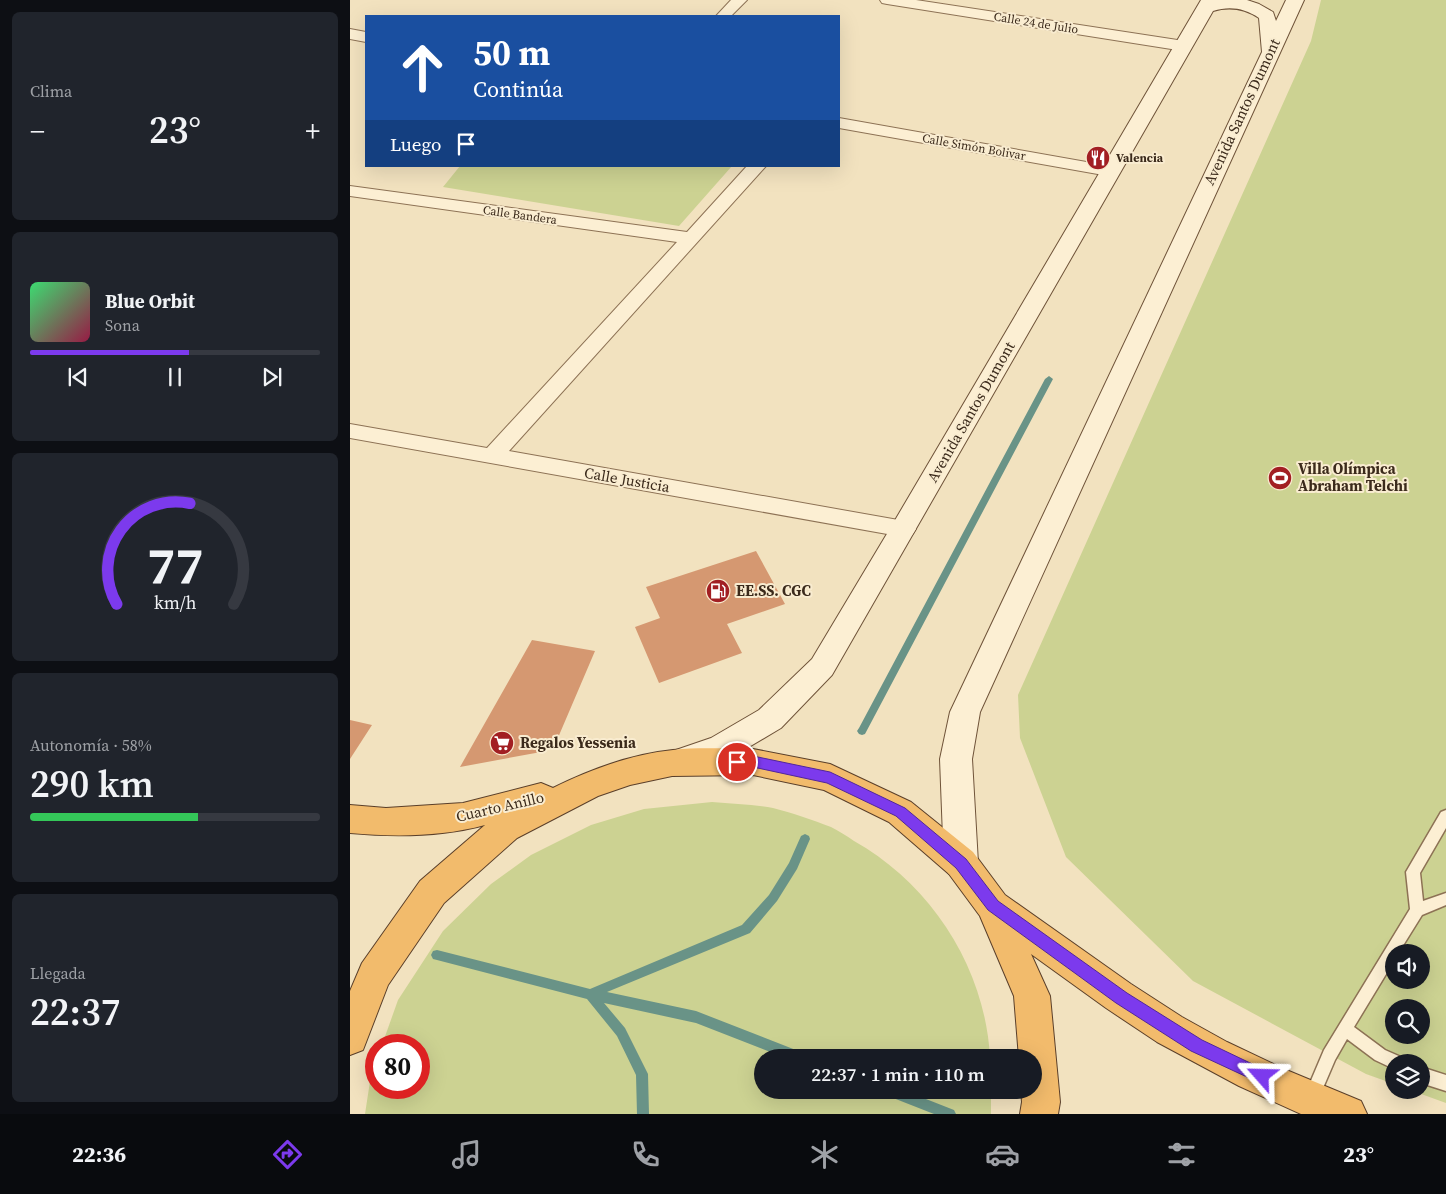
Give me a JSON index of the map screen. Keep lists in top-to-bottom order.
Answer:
{
  "streets": {
    "highway": ["Cuarto Anillo"],
    "main road": ["Avenida Santos Dumont"],
    "street": [
      "Calle 24 de Julio",
      "Calle Simón Bolivar",
      "Calle Bandera",
      "Calle Justicia"
    ]
  },
  "crossings": [
    ["Calle 24 de Julio", "Avenida Santos Dumont"],
    ["Avenida Santos Dumont", "Calle Simón Bolivar"],
    ["Avenida Santos Dumont", "Calle Justicia"]
  ],
  "places": {
    "restaurant": ["Valencia"],
    "sports": ["Villa Olímpica Abraham Telchi"],
    "fuel station": ["EE.SS. CGC"],
    "supermarket": ["Regalos Yessenia"]
  },
  "page": {
    "tile": [
      "Clima",
      ["Autonomía · 58%", "290 km"],
      ["Llegada", "22:37"]
    ],
    "turn": ["50 m", "Continúa"],
    "heat": ["−", "23°", "+"],
    "then": "Luego",
    "song": ["Blue Orbit", "Sona"],
    "limit": "80",
    "trip": "22:37 · 1 min · 110 m",
    "tabs": ["22:36", "23°"],
    "gauge": ["77", "km/h"]
  }
}
